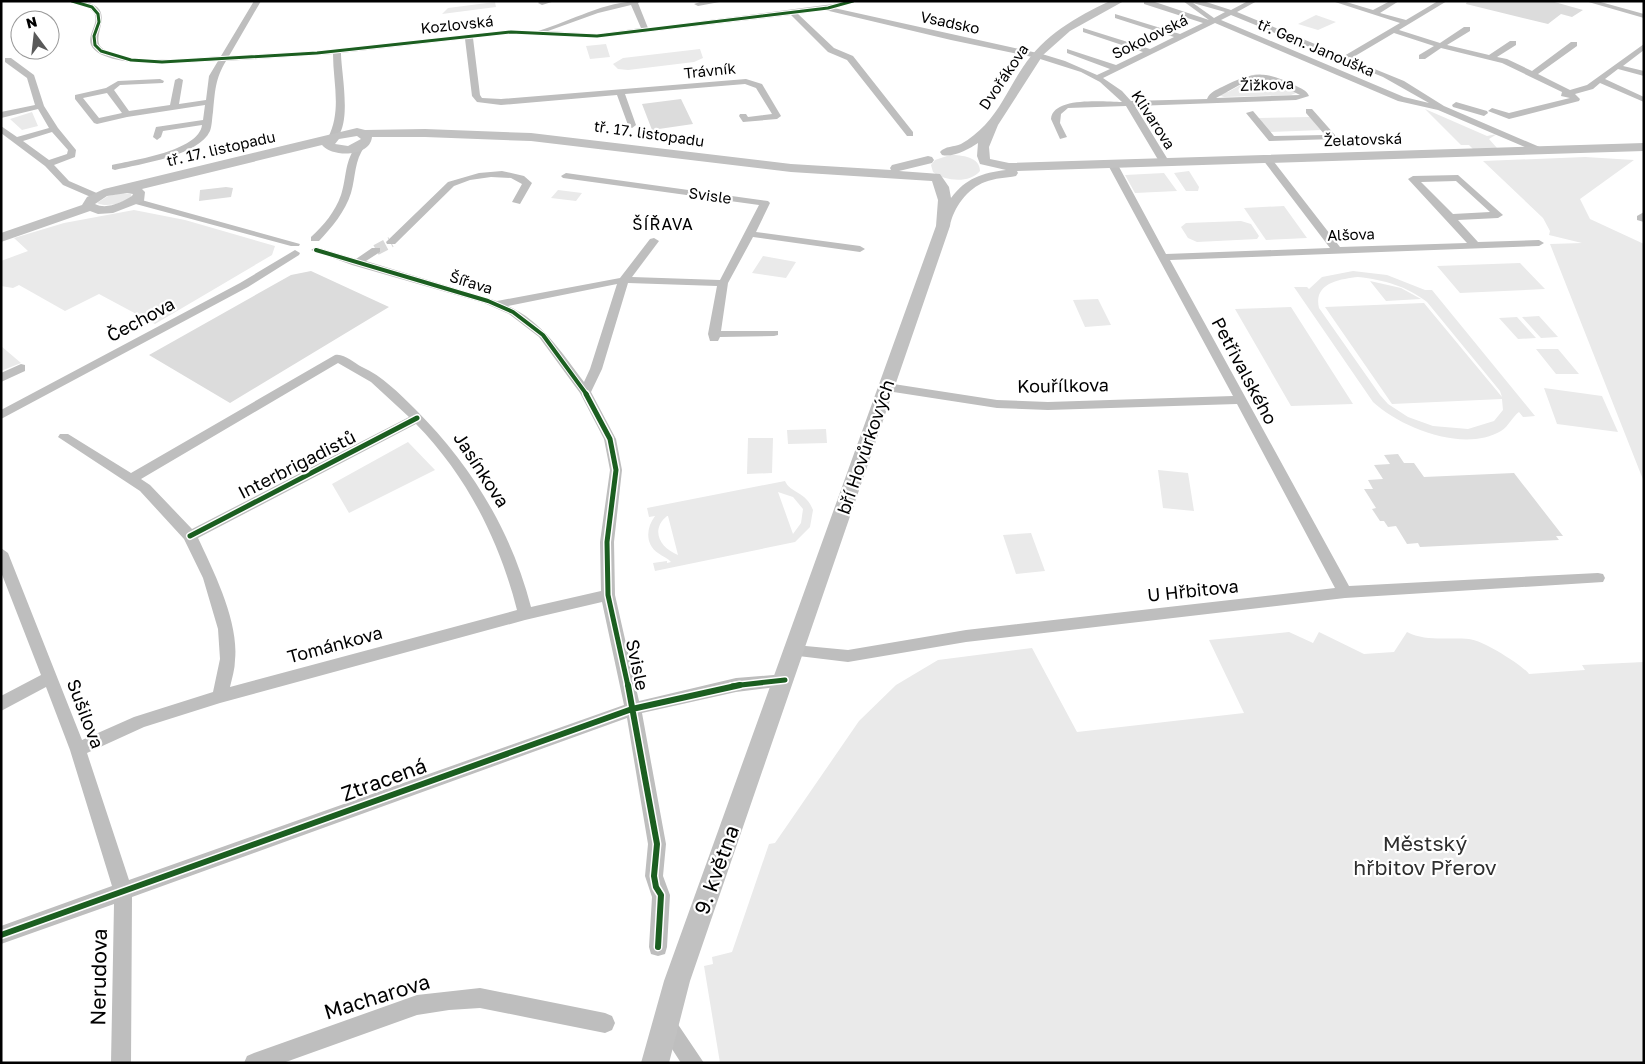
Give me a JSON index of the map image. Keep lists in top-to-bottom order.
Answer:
{
  "streets": {
    "main road": [
      "Dvořákova",
      "tř. 17. listopadu",
      "Želatovská",
      "bří Hovůrkových",
      "9. května"
    ],
    "street": [
      "Vsadsko",
      "Kozlovská",
      "Sokolovská",
      "tř. Gen. Janouška",
      "Trávník",
      "Žižkova",
      "Klivarova",
      "Svisle",
      "Alšova",
      "Šířava",
      "Čechova",
      "Petřivalského",
      "Kouřílkova",
      "Interbrigadistů",
      "Jasínkova",
      "U Hřbitova",
      "Tománkova",
      "Sušilova",
      "Ztracená",
      "Nerudova",
      "Macharova"
    ]
  },
  "crossings": [
    ["Vsadsko", "Kozlovská"],
    ["Vsadsko", "Dvořákova"],
    ["Vsadsko", "Klivarova"],
    ["Kozlovská", "Trávník"],
    ["Sokolovská", "tř. Gen. Janouška"],
    ["Sokolovská", "Klivarova"],
    ["tř. Gen. Janouška", "Želatovská"],
    ["Dvořákova", "Klivarova"],
    ["Dvořákova", "tř. 17. listopadu"],
    ["Dvořákova", "Želatovská"],
    ["Dvořákova", "bří Hovůrkových"],
    ["Žižkova", "Klivarova"],
    ["Žižkova", "Želatovská"],
    ["Klivarova", "Želatovská"],
    ["tř. 17. listopadu", "Želatovská"],
    ["tř. 17. listopadu", "bří Hovůrkových"],
    ["Želatovská", "Petřivalského"],
    ["Želatovská", "bří Hovůrkových"],
    ["Svisle", "Šířava"],
    ["Svisle", "Tománkova"],
    ["Svisle", "Ztracená"],
    ["Alšova", "Petřivalského"],
    ["Petřivalského", "Kouřílkova"],
    ["Petřivalského", "U Hřbitova"],
    ["Kouřílkova", "bří Hovůrkových"],
    ["bří Hovůrkových", "U Hřbitova"],
    ["bří Hovůrkových", "Ztracená"],
    ["bří Hovůrkových", "9. května"],
    ["Interbrigadistů", "Jasínkova"],
    ["Jasínkova", "Tománkova"],
    ["Tománkova", "Sušilova"],
    ["Sušilova", "Ztracená"],
    ["Sušilova", "Nerudova"],
    ["Ztracená", "9. května"],
    ["Ztracená", "Nerudova"]
  ],
  "districts": ["ŠÍŘAVA"],
  "parks": ["Městský hřbitov Přerov"],
  "north": "top"
}
